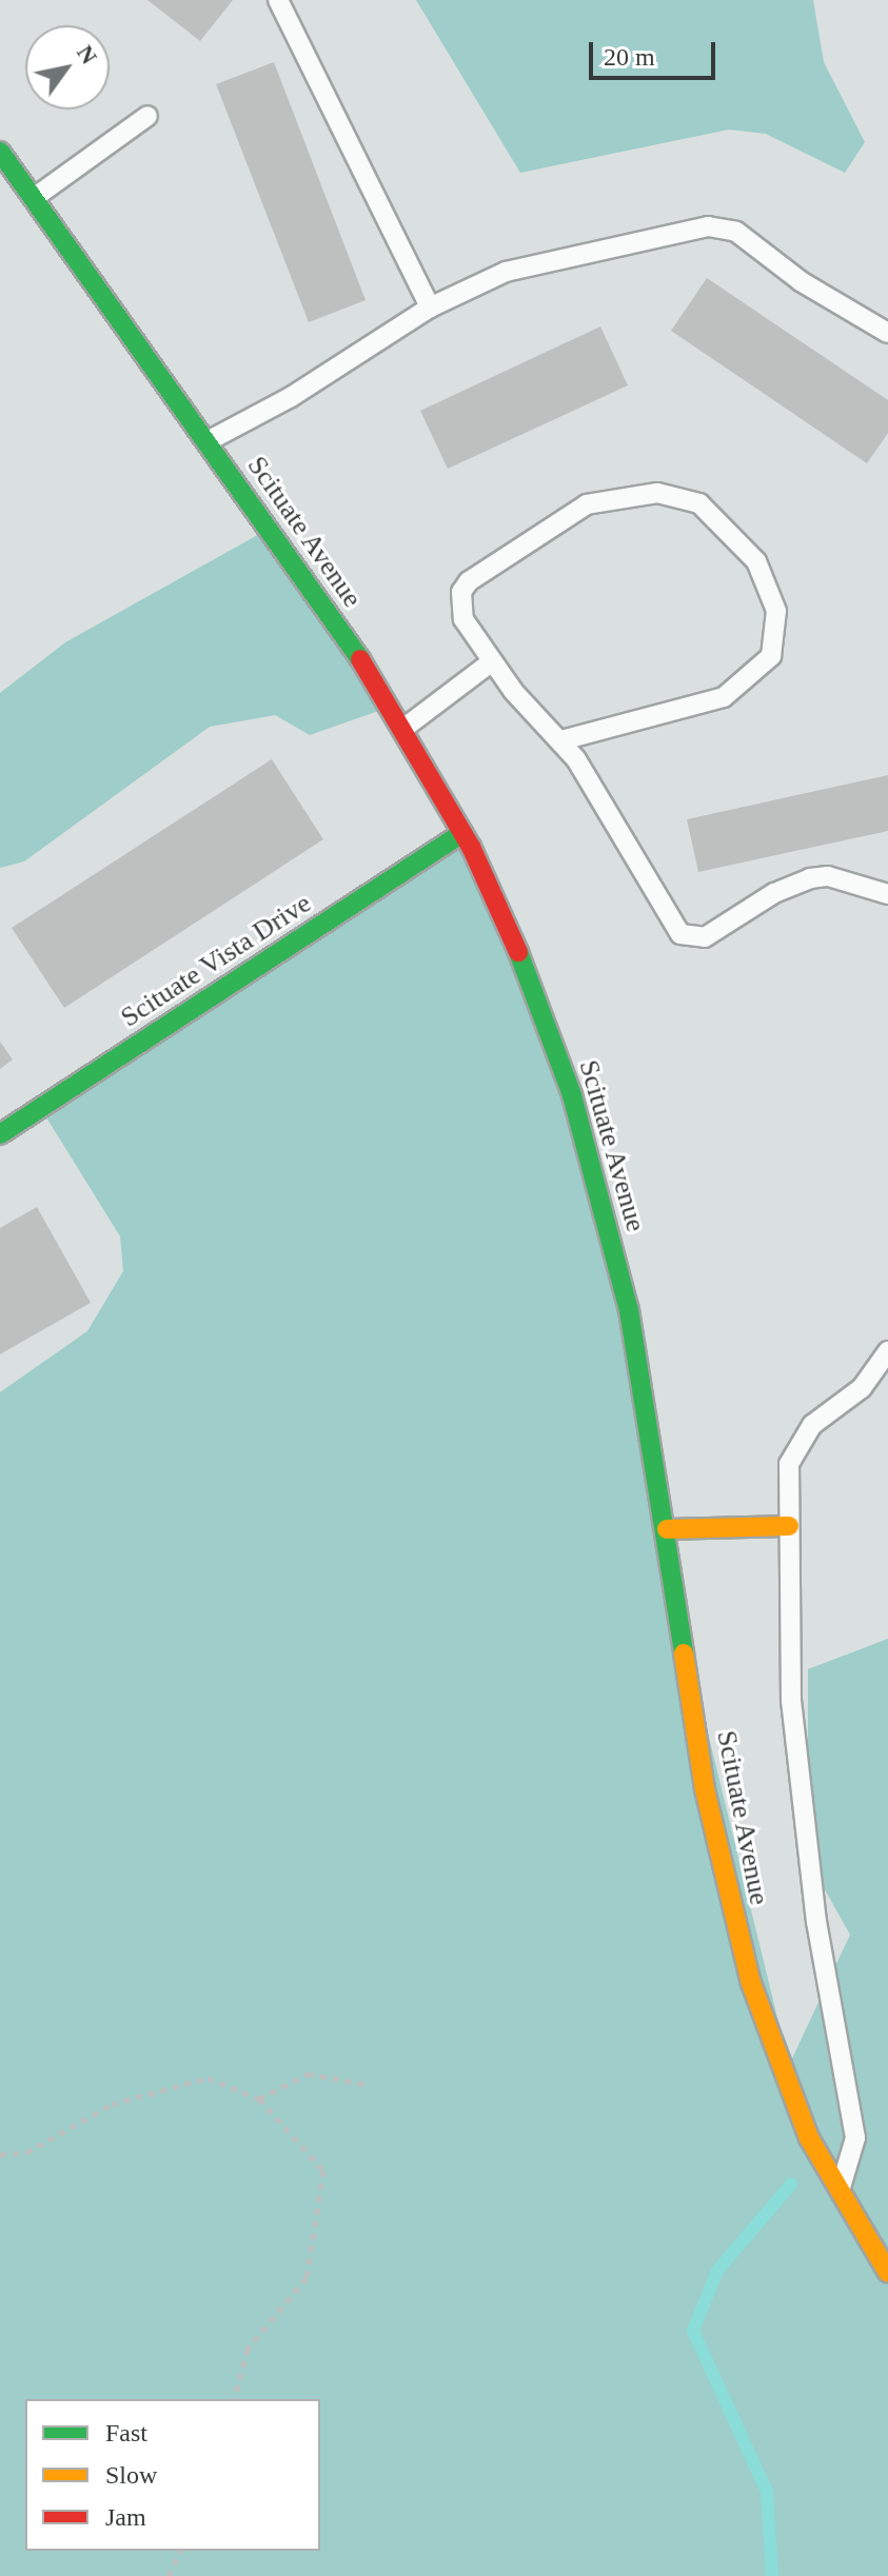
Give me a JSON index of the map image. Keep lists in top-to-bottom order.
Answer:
{
  "streets": {
    "main road": ["Scituate Avenue", "Scituate Vista Drive"]
  },
  "crossings": [
    ["Scituate Avenue", "Scituate Vista Drive"]
  ],
  "legend": ["Fast", "Slow", "Jam"],
  "scale_bar": "20 m",
  "north": "top right"
}
